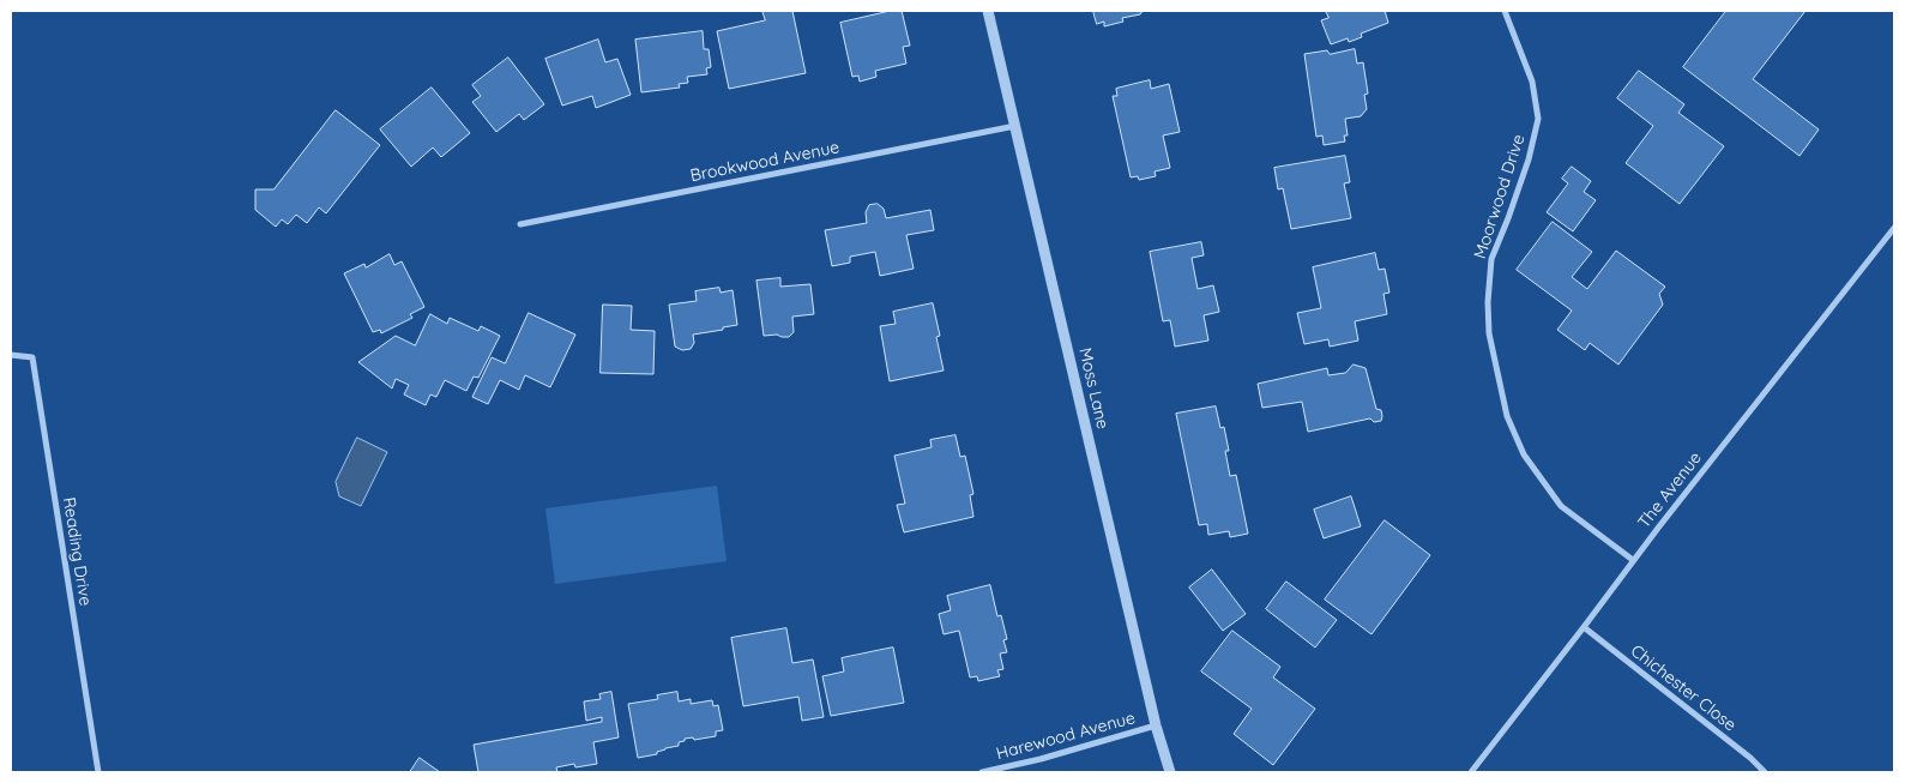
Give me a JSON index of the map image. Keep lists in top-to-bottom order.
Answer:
{
  "streets": {
    "street": [
      "Brookwood Avenue",
      "Moorwood Drive",
      "Moss Lane",
      "The Avenue",
      "Reading Drive",
      "Chichester Close",
      "Harewood Avenue"
    ]
  },
  "crossings": [
    ["Brookwood Avenue", "Moss Lane"],
    ["Moorwood Drive", "The Avenue"],
    ["Moss Lane", "Harewood Avenue"],
    ["The Avenue", "Chichester Close"]
  ]
}
